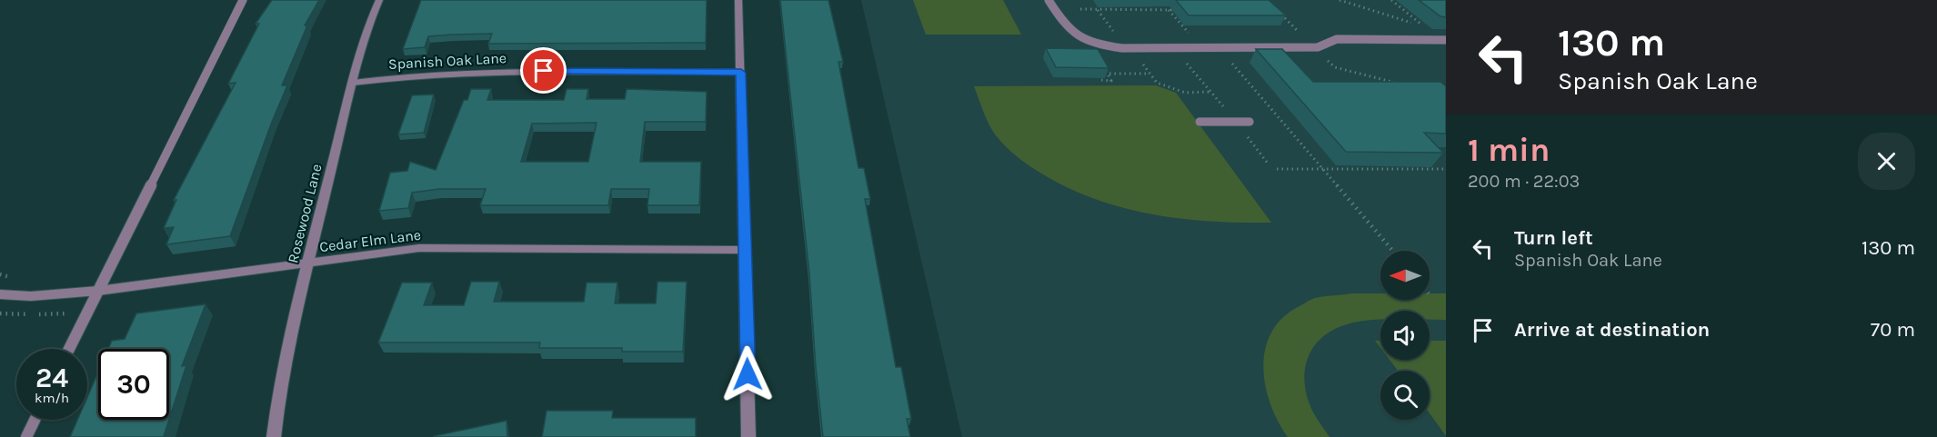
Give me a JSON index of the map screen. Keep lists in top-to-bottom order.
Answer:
{
  "streets": {
    "street": ["Spanish Oak Lane", "Rosewood Lane", "Cedar Elm Lane"]
  },
  "crossings": [
    ["Spanish Oak Lane", "Rosewood Lane"],
    ["Rosewood Lane", "Cedar Elm Lane"]
  ],
  "north": "left",
  "page": {
    "turn": ["130 m", "Spanish Oak Lane"],
    "heading": ["1 min", "200 m · 22:03"],
    "list": [
      {
        "name": "Turn left",
        "note": "Spanish Oak Lane",
        "value": "130 m"
      },
      {
        "name": "Arrive at destination",
        "value": "70 m"
      }
    ],
    "speed": "24 km/h",
    "limit": "30"
  }
}
